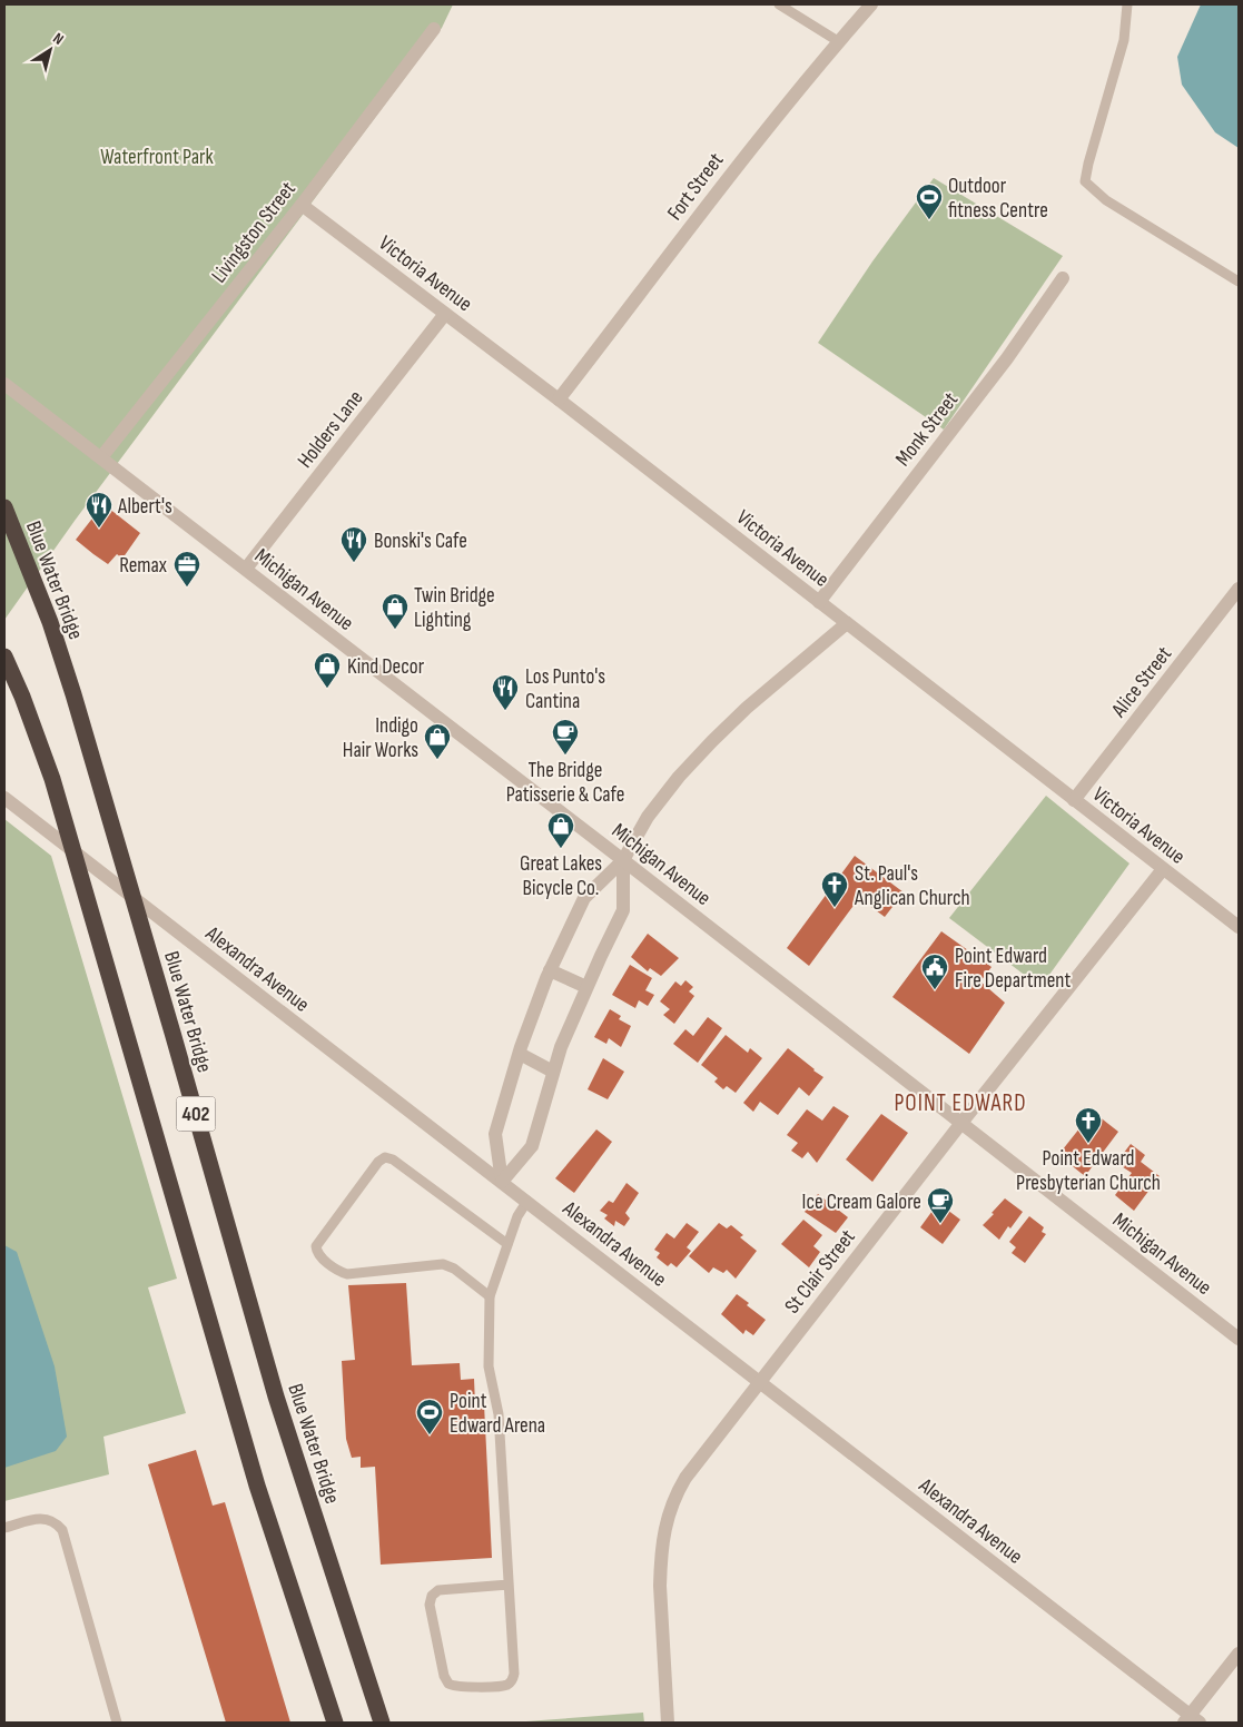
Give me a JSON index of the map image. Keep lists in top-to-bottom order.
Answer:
{
  "streets": {
    "highway": ["Blue Water Bridge", "402"],
    "street": [
      "Fort Street",
      "Livingston Street",
      "Victoria Avenue",
      "Holders Lane",
      "Monk Street",
      "Michigan Avenue",
      "Alice Street",
      "Alexandra Avenue",
      "St Clair Street"
    ]
  },
  "crossings": [
    ["Fort Street", "Victoria Avenue"],
    ["Livingston Street", "Victoria Avenue"],
    ["Livingston Street", "Michigan Avenue"],
    ["Victoria Avenue", "Holders Lane"],
    ["Victoria Avenue", "Monk Street"],
    ["Victoria Avenue", "Alice Street"],
    ["Victoria Avenue", "St Clair Street"],
    ["Holders Lane", "Michigan Avenue"],
    ["Michigan Avenue", "St Clair Street"],
    ["Alexandra Avenue", "St Clair Street"]
  ],
  "districts": ["POINT EDWARD"],
  "parks": ["Waterfront Park"],
  "places": {
    "sports": ["Outdoor fitness Centre", "Point Edward Arena"],
    "restaurant": ["Albert's", "Bonski's Cafe", "Los Punto's Cantina"],
    "office": ["Remax"],
    "shop": [
      "Twin Bridge Lighting",
      "Kind Decor",
      "Indigo Hair Works",
      "Great Lakes Bicycle Co."
    ],
    "cafe": ["The Bridge Patisserie & Cafe", "Ice Cream Galore"],
    "church": ["St. Paul's Anglican Church", "Point Edward Presbyterian Church"],
    "public building": ["Point Edward Fire Department"]
  },
  "north": "top right"
}
